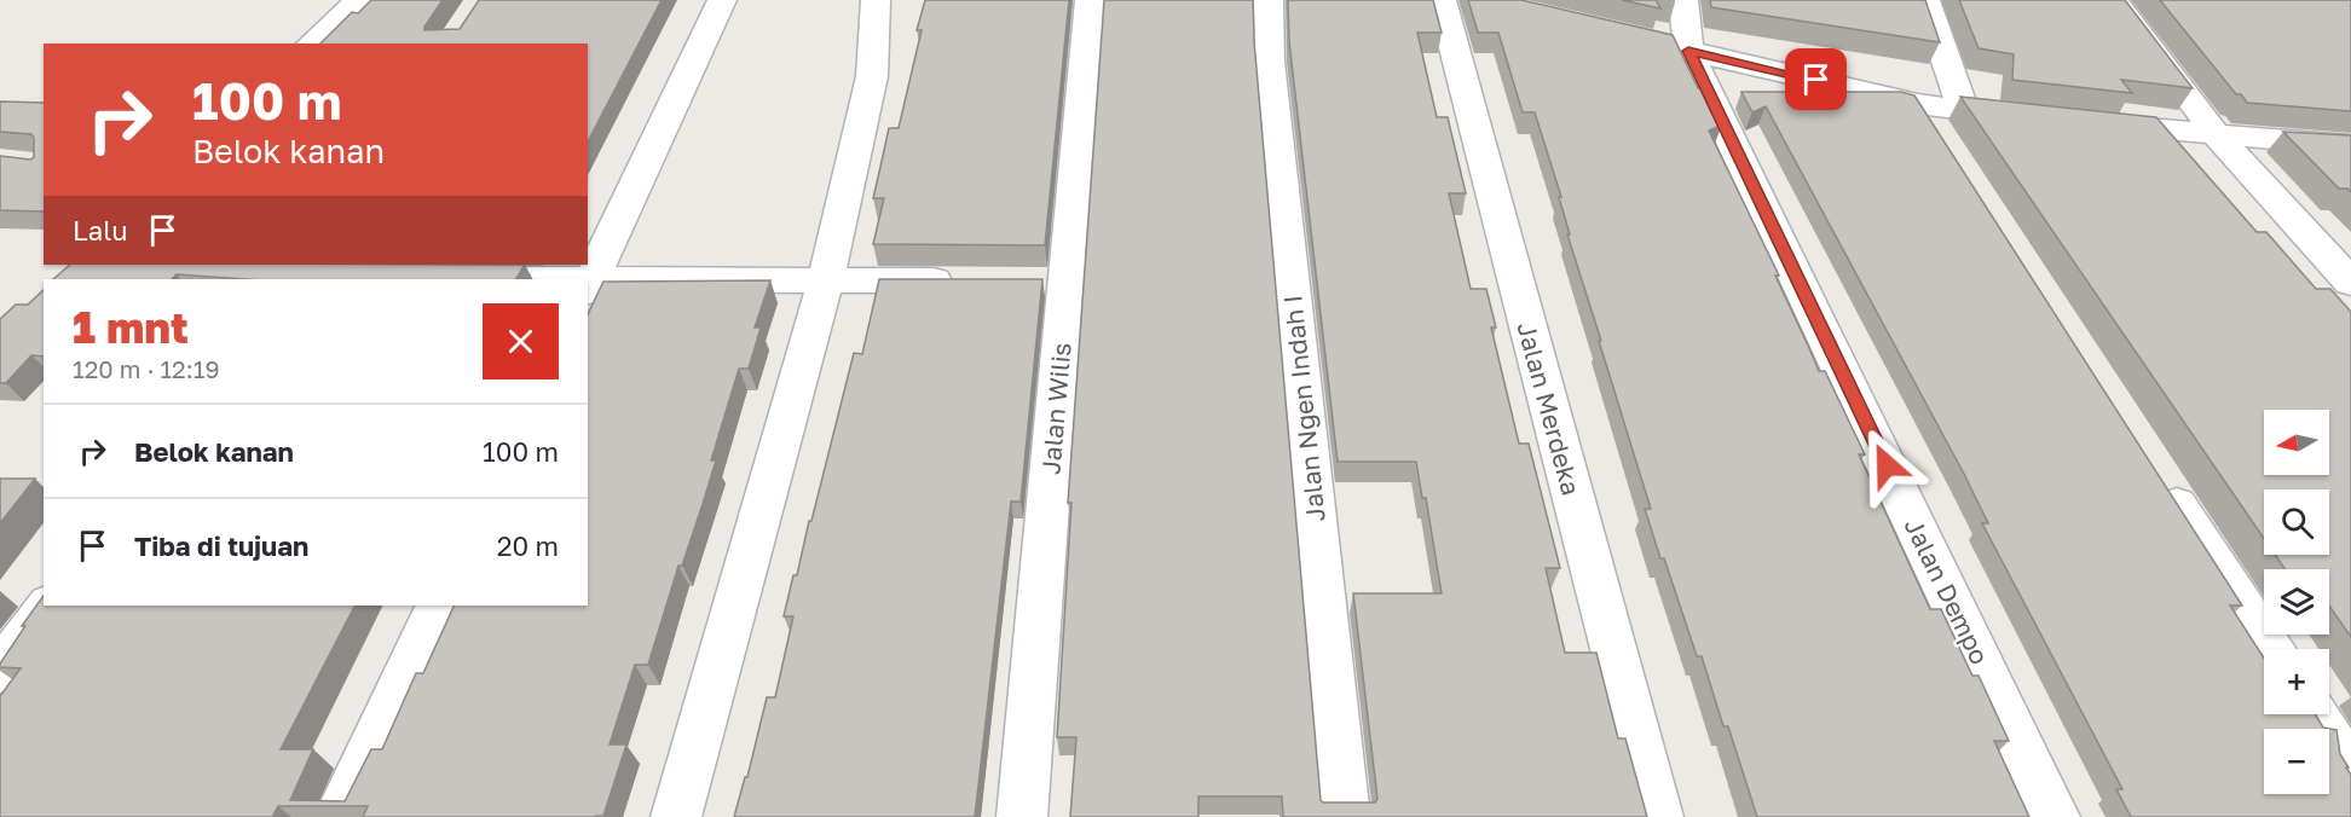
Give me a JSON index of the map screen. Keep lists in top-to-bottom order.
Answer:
{
  "streets": {
    "street": [
      "Jalan Wilis",
      "Jalan Ngen Indah I",
      "Jalan Merdeka",
      "Jalan Dempo"
    ]
  },
  "north": "left",
  "page": {
    "turn": ["100 m", "Belok kanan"],
    "then": "Lalu",
    "heading": ["1 mnt", "120 m · 12:19"],
    "list": [
      {
        "name": "Belok kanan",
        "value": "100 m"
      },
      {
        "name": "Tiba di tujuan",
        "value": "20 m"
      }
    ],
    "map_buttons": ["+", "−"]
  }
}
